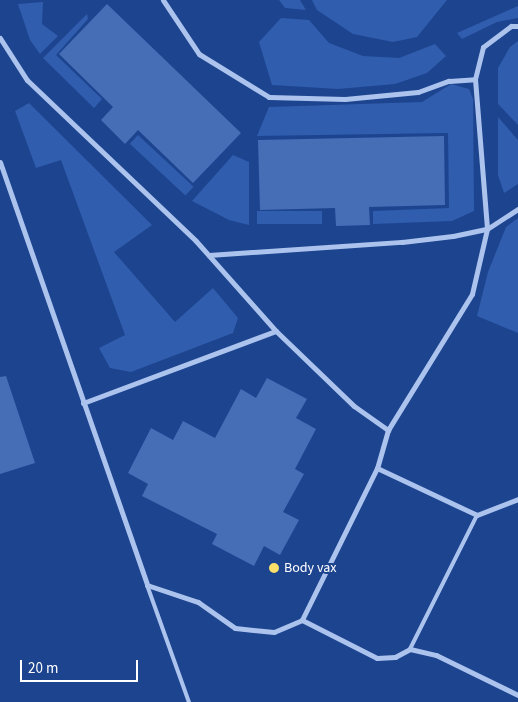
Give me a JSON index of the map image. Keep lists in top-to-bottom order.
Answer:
{
  "places": ["Body vax"],
  "scale_bar": "20 m"
}
